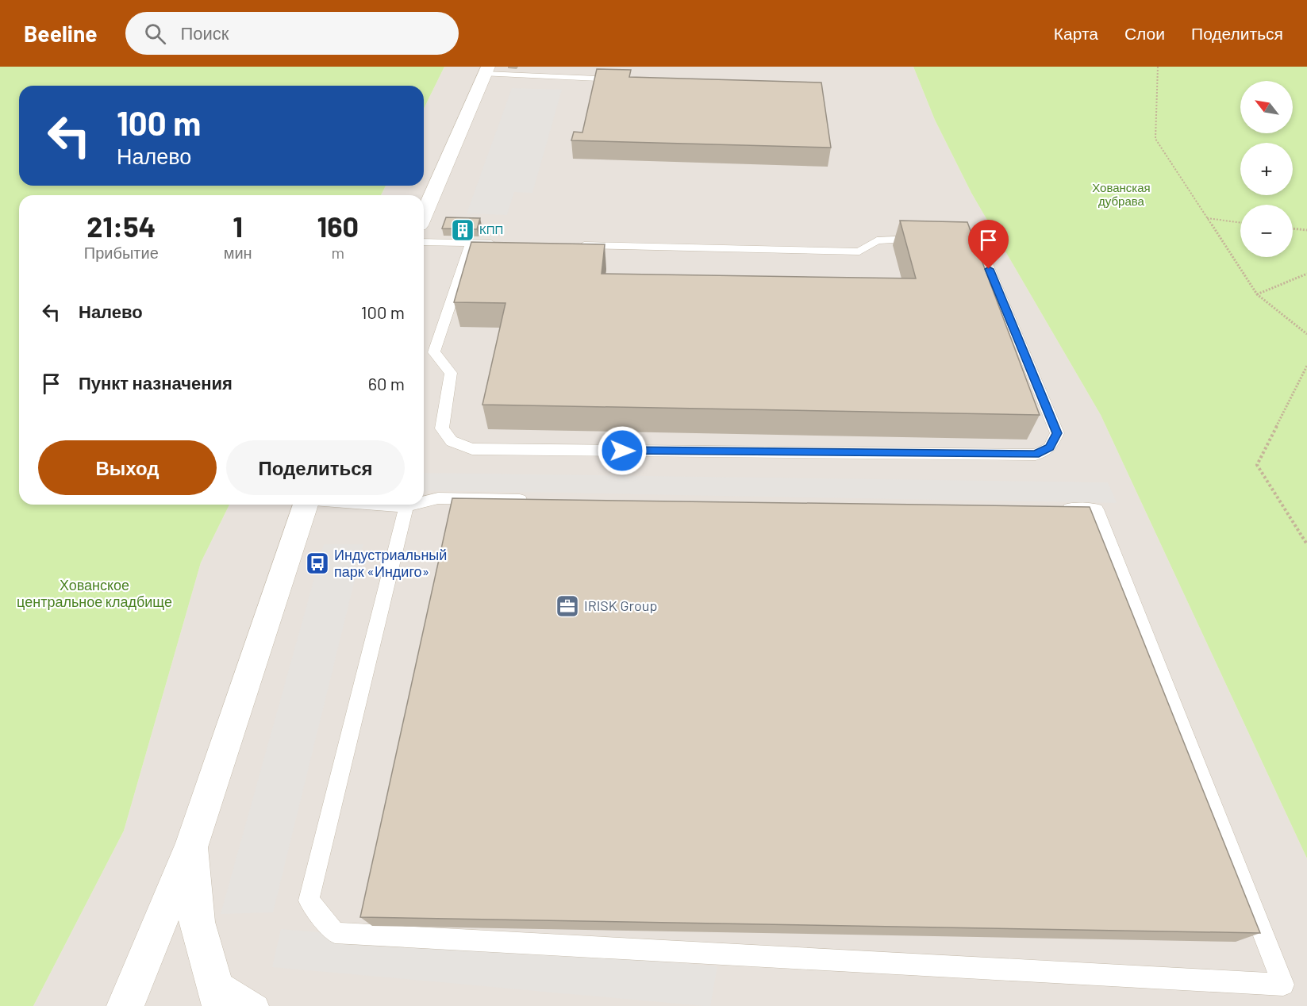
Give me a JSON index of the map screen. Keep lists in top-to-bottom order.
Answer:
{
  "parks": ["Хованская дубрава", "Хованское центральное кладбище"],
  "places": {
    "building": ["КПП"],
    "bus stop": ["Индустриальный парк «Индиго»"],
    "office": ["IRISK Group"]
  },
  "north": "top left",
  "page": {
    "header": "Beeline",
    "search": "Поиск",
    "nav": ["Карта", "Слои", "Поделиться"],
    "map_buttons": ["+", "−"],
    "turn": ["100 m", "Налево"],
    "eta": [
      "21:54",
      "Прибытие",
      "1",
      "мин",
      "160",
      "m"
    ],
    "list": [
      {
        "name": "Налево",
        "value": "100 m"
      },
      {
        "name": "Пункт назначения",
        "value": "60 m"
      }
    ],
    "buttons": ["Выход", "Поделиться"]
  }
}
